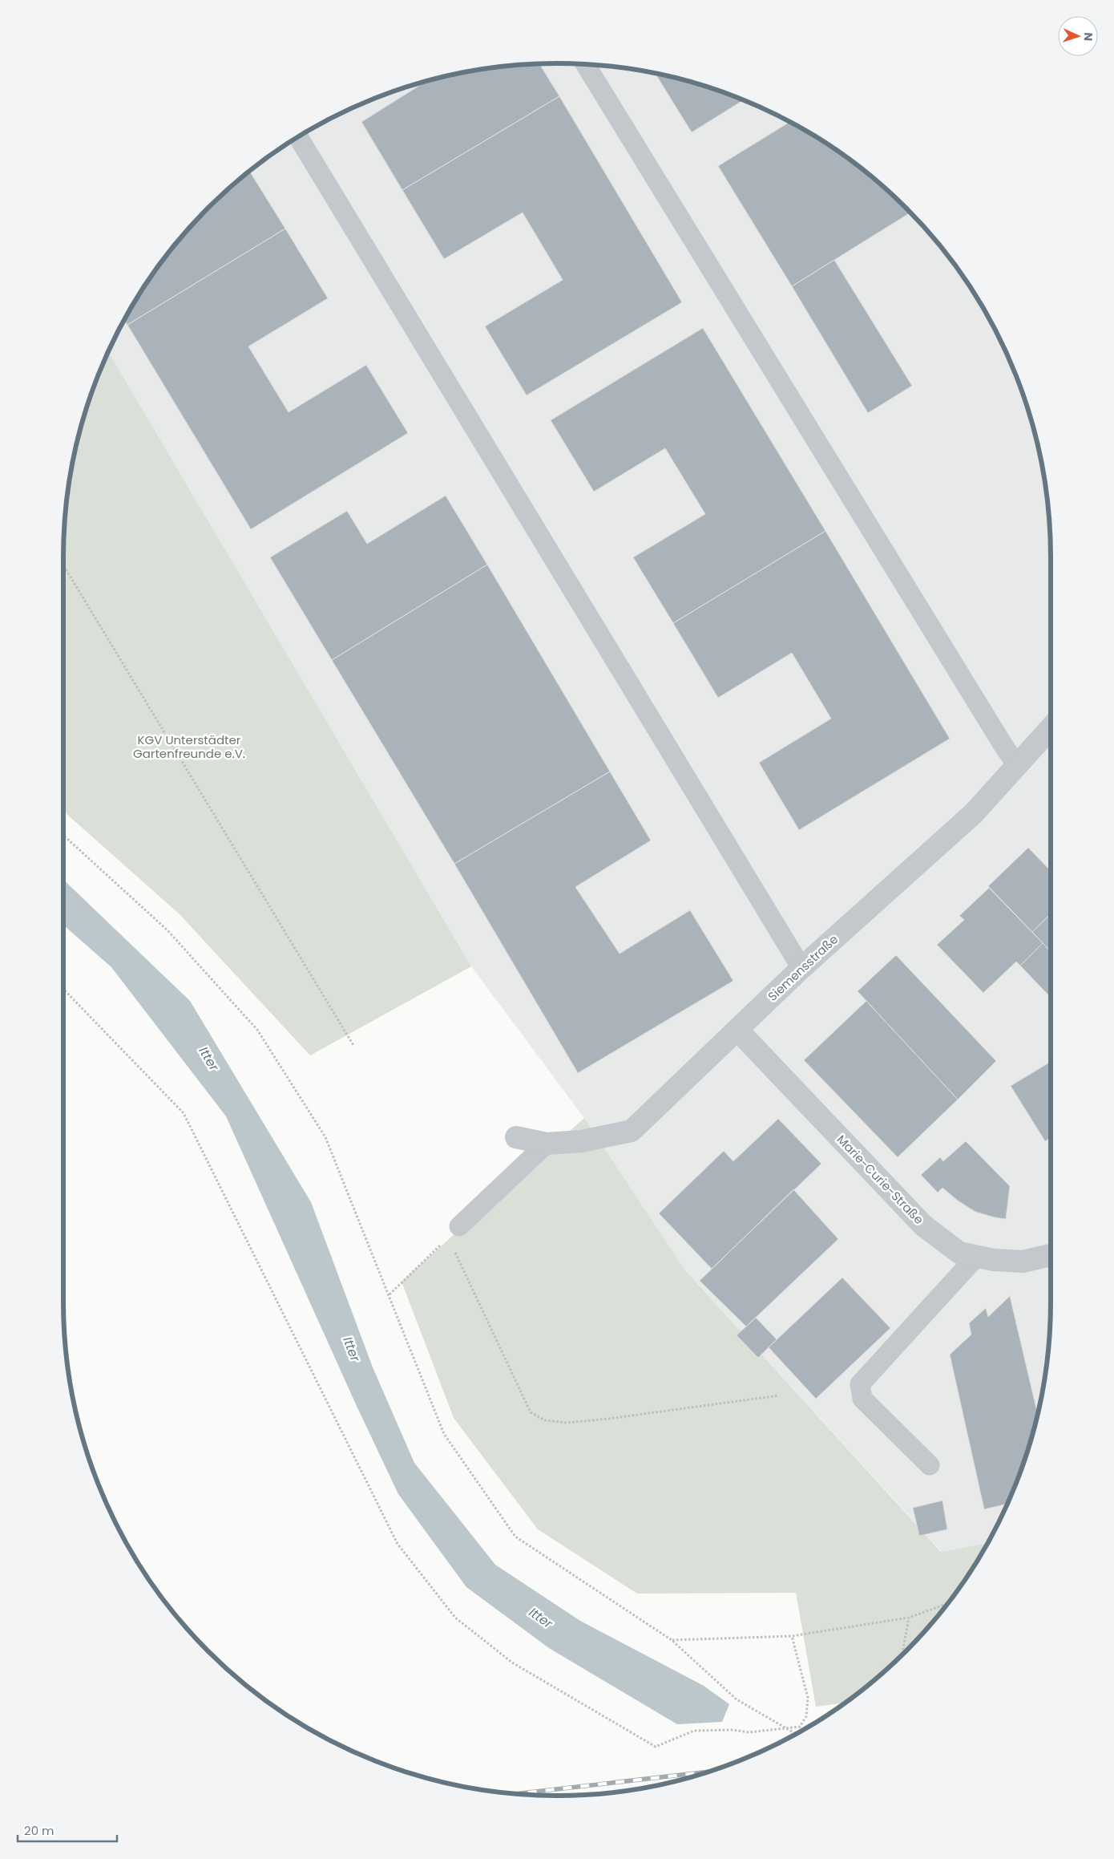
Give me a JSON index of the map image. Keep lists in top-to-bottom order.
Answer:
{
  "streets": {
    "street": ["Siemensstraße", "Marie-Curie-Straße"]
  },
  "crossings": [
    ["Siemensstraße", "Marie-Curie-Straße"]
  ],
  "water": ["Itter"],
  "parks": ["KGV Unterstädter Gartenfreunde e.V."],
  "scale_bar": "20 m",
  "north": "right"
}
